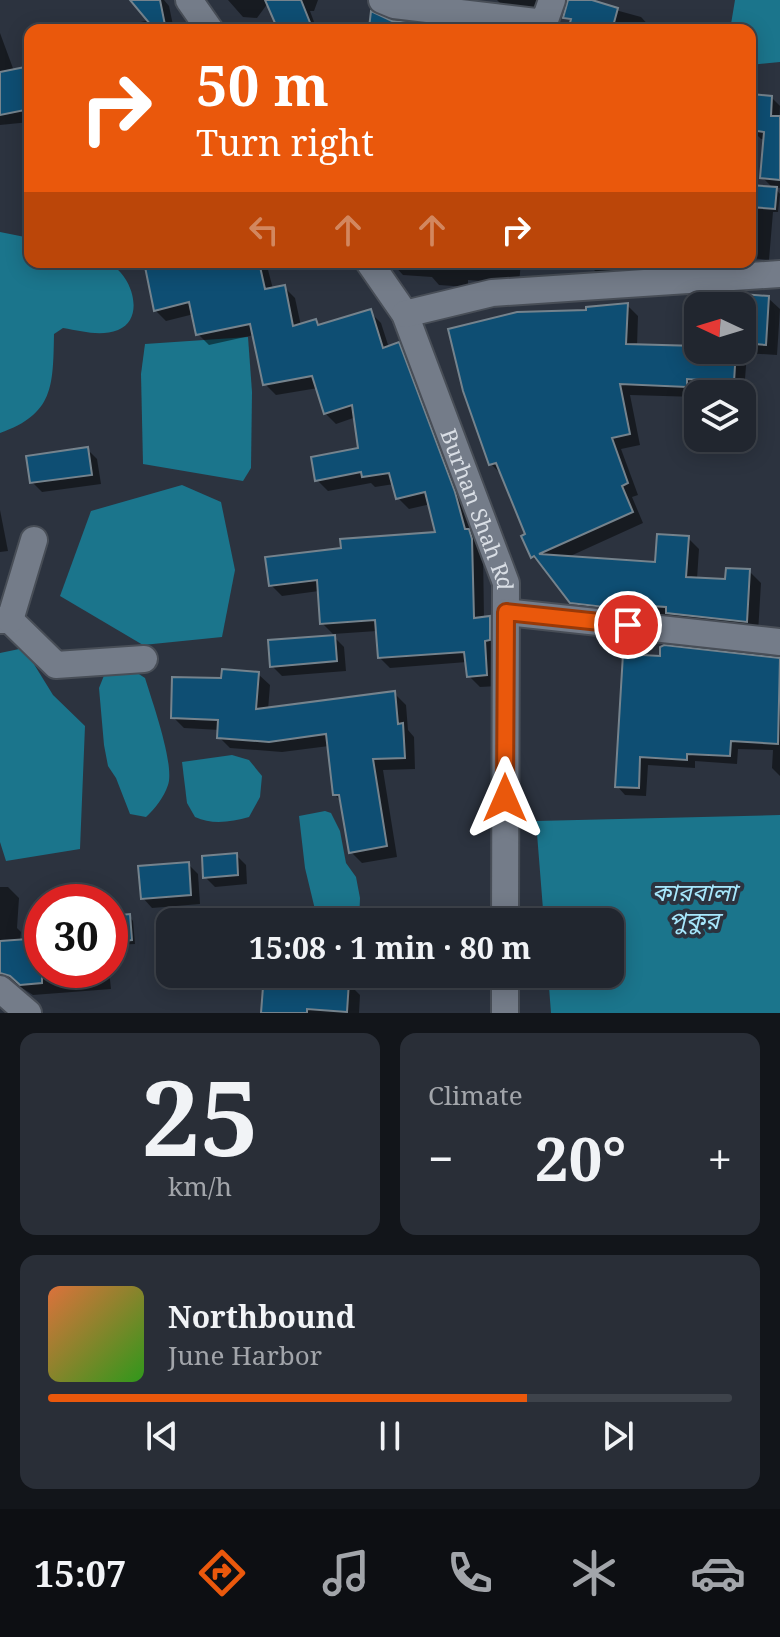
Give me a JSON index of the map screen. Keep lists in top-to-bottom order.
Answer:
{
  "streets": {
    "street": ["Burhan Shah Rd"]
  },
  "water": ["কারবালা পুকুর"],
  "north": "left",
  "page": {
    "turn": ["50 m", "Turn right"],
    "limit": "30",
    "trip": "15:08 · 1 min · 80 m",
    "tile": [
      ["25", "km/h"],
      "Climate"
    ],
    "heat": ["−", "20°", "+"],
    "song": ["Northbound", "June Harbor"],
    "tabs": "15:07"
  }
}
